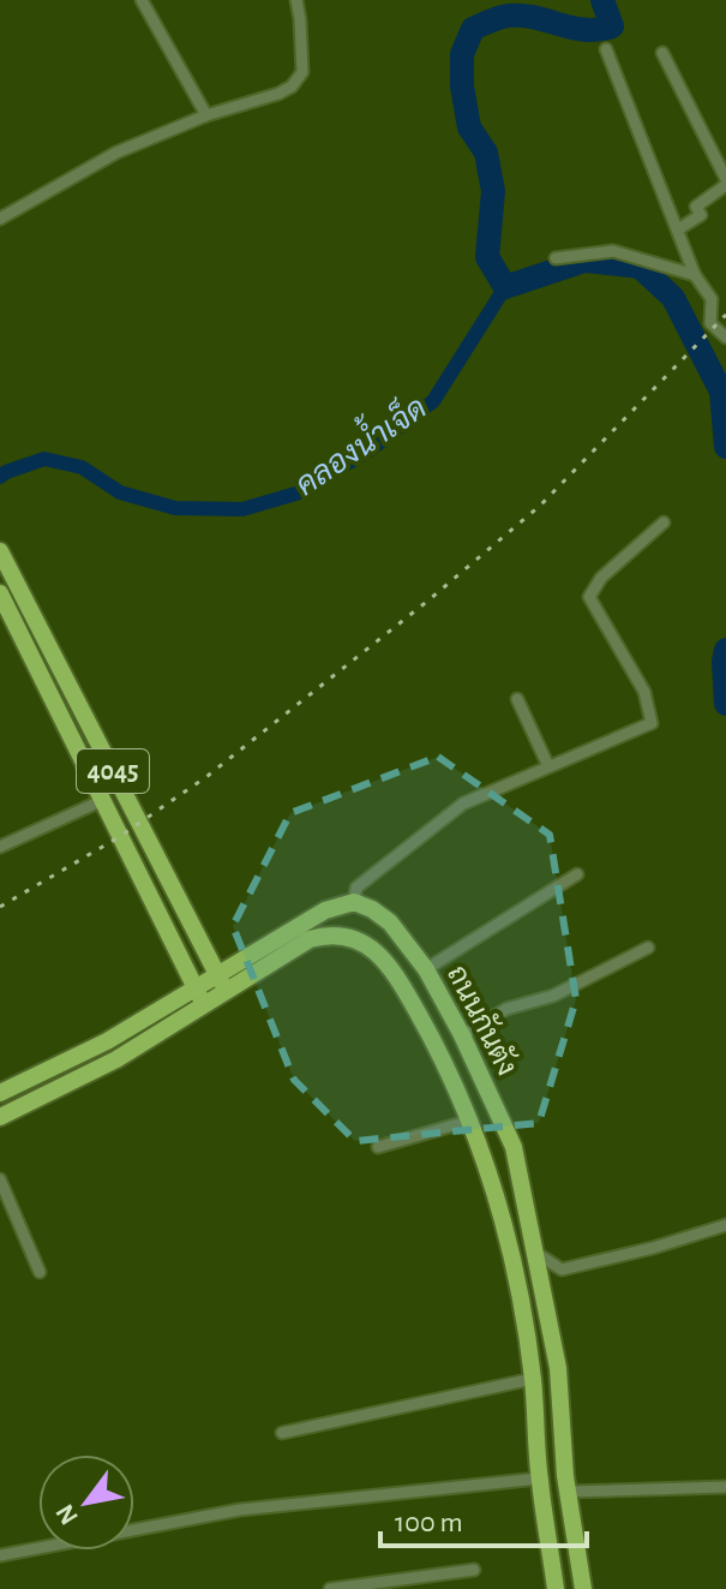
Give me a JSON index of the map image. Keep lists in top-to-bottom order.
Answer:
{
  "streets": {
    "main road": ["4045", "ถนนกันตัง"]
  },
  "crossings": [
    ["4045", "ถนนกันตัง"]
  ],
  "water": ["คลองน้ำเจ็ด"],
  "scale_bar": "100 m",
  "north": "bottom left"
}
